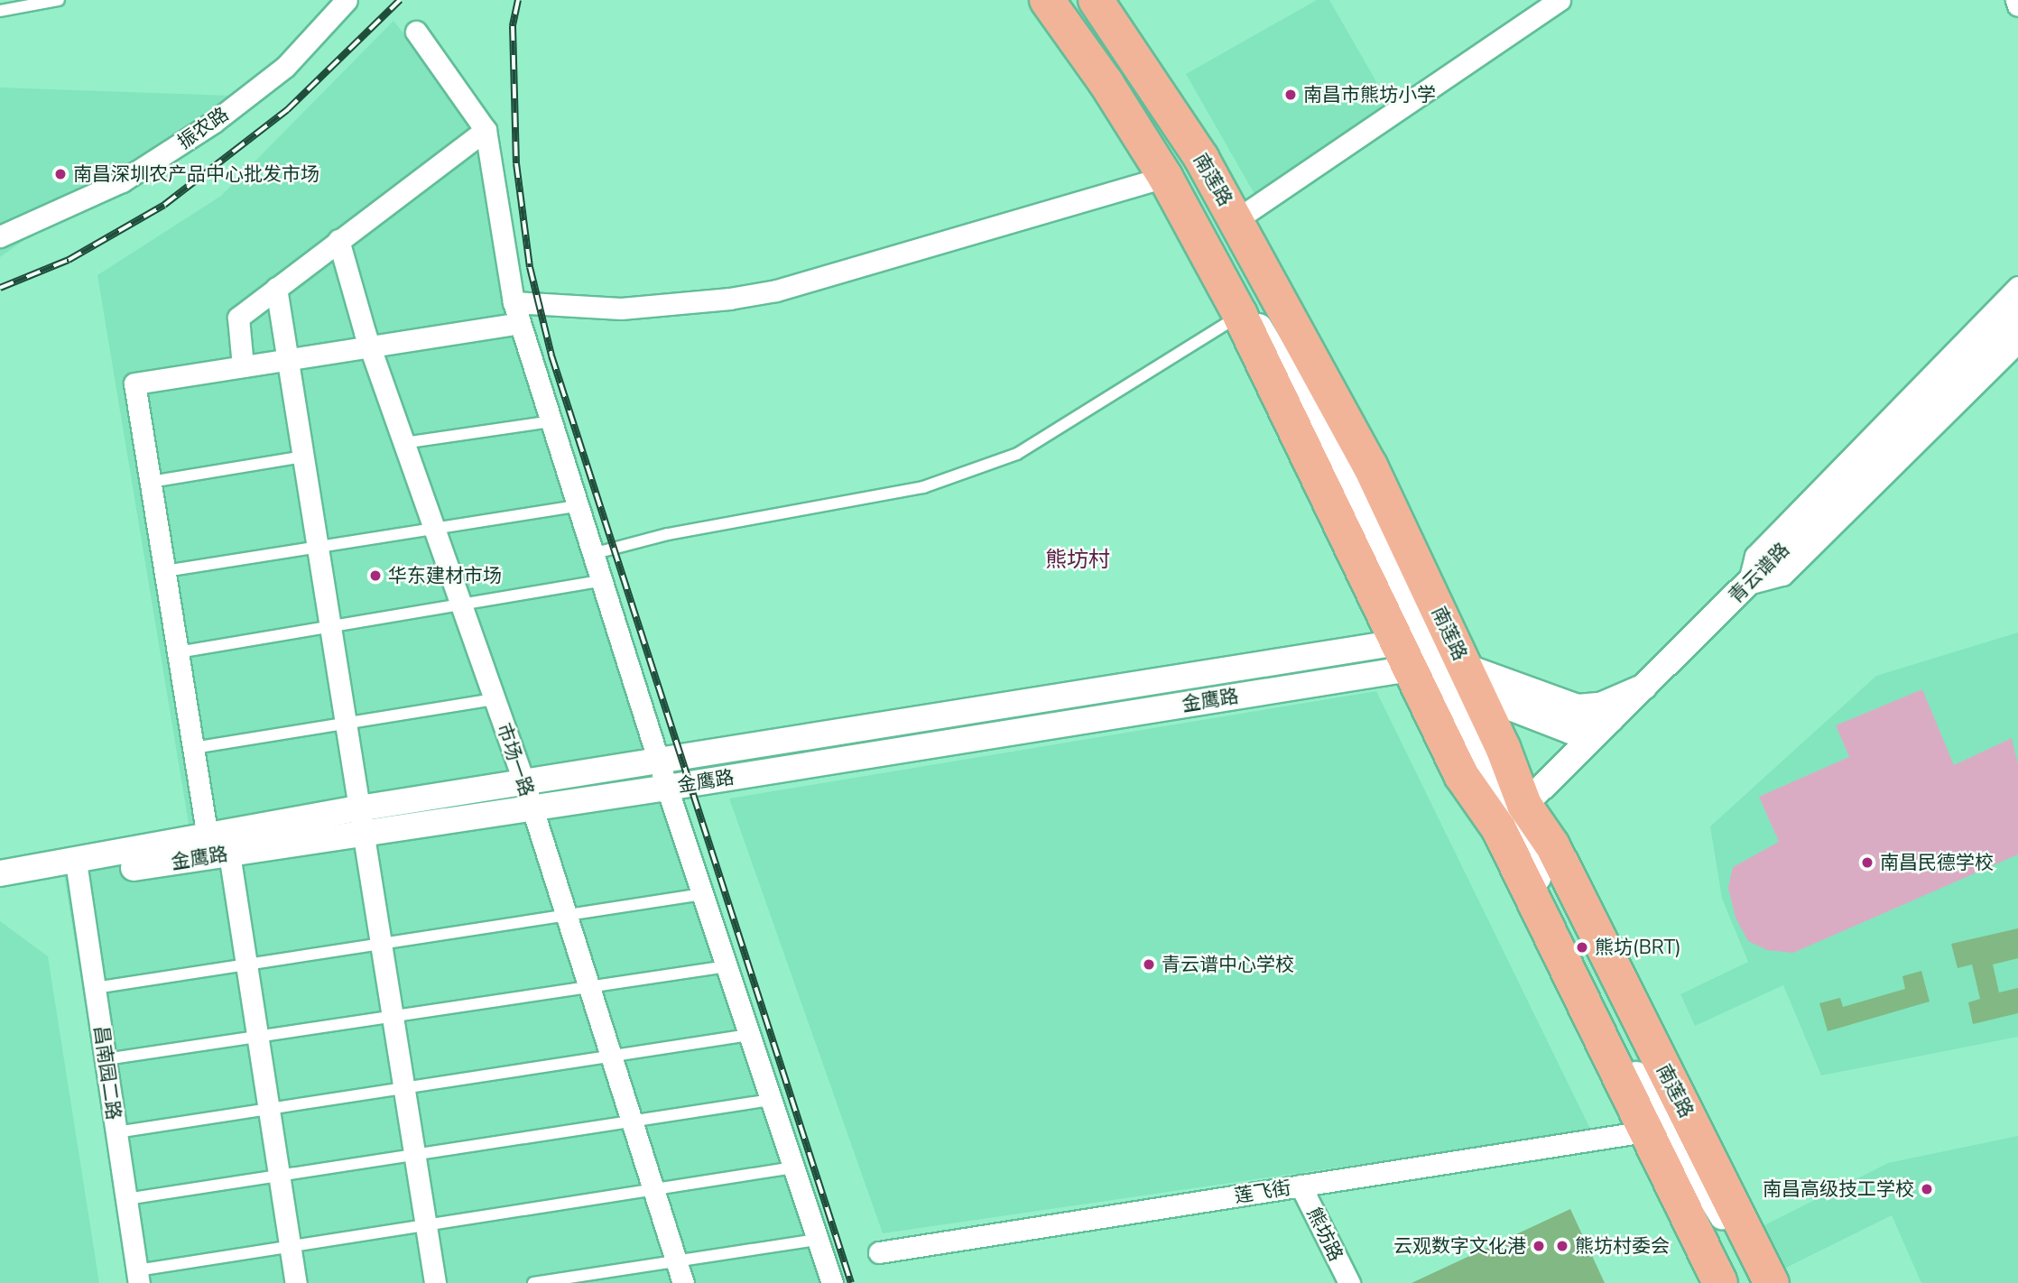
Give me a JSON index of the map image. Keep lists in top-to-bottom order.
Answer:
{
  "streets": {
    "highway": ["南莲路"],
    "street": [
      "振农路",
      "青云谱路",
      "金鹰路",
      "市场一路",
      "昌南园二路",
      "莲飞街",
      "熊坊路"
    ]
  },
  "crossings": [
    ["南莲路", "青云谱路"],
    ["南莲路", "金鹰路"],
    ["南莲路", "莲飞街"],
    ["金鹰路", "市场一路"],
    ["金鹰路", "昌南园二路"],
    ["莲飞街", "熊坊路"]
  ],
  "districts": ["熊坊村"],
  "places": [
    "南昌市熊坊小学",
    "南昌深圳农产品中心批发市场",
    "华东建材市场",
    "南昌民德学校",
    "熊坊(BRT)",
    "青云谱中心学校",
    "南昌高级技工学校",
    "云观数字文化港",
    "熊坊村委会"
  ]
}
